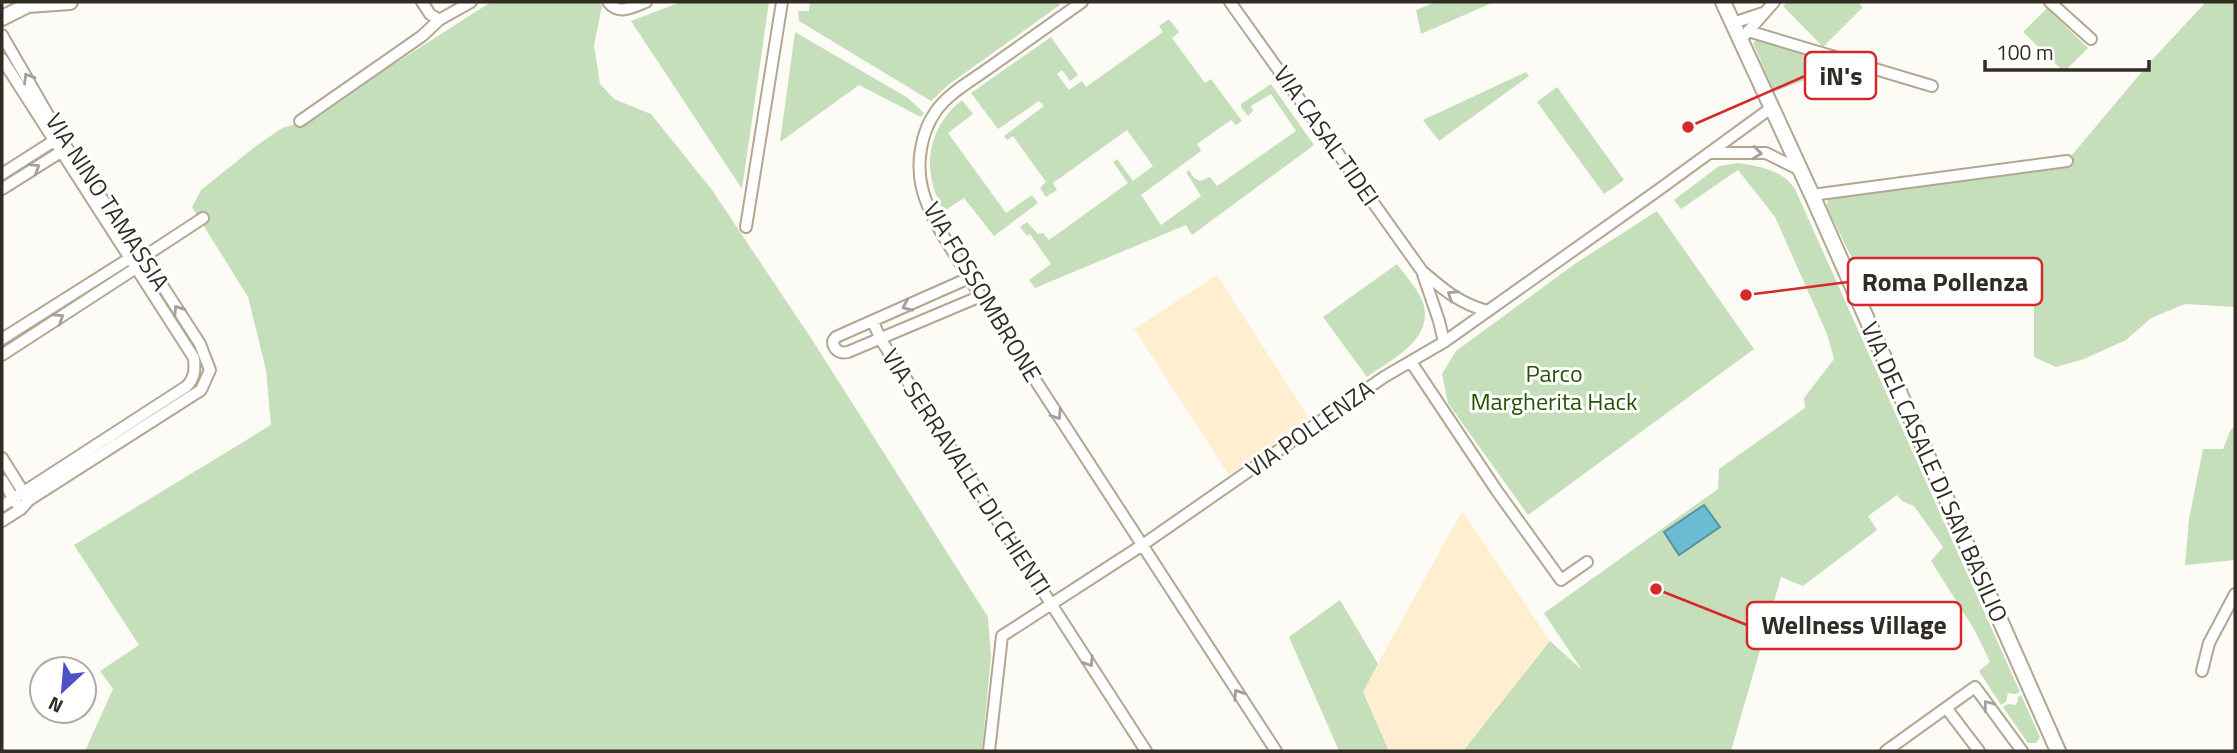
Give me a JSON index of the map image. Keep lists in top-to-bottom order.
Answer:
{
  "streets": {
    "street": [
      "VIA CASAL TIDEI",
      "VIA NINO TAMASSIA",
      "VIA FOSSOMBRONE",
      "VIA POLLENZA",
      "VIA SERRAVALLE DI CHIENTI",
      "VIA DEL CASALE DI SAN BASILIO"
    ]
  },
  "crossings": [
    ["VIA CASAL TIDEI", "VIA POLLENZA"],
    ["VIA FOSSOMBRONE", "VIA POLLENZA"],
    ["VIA POLLENZA", "VIA SERRAVALLE DI CHIENTI"],
    ["VIA POLLENZA", "VIA DEL CASALE DI SAN BASILIO"]
  ],
  "parks": ["Parco Margherita Hack"],
  "places": ["iN's", "Roma Pollenza", "Wellness Village"],
  "scale_bar": "100 m",
  "north": "bottom left"
}
